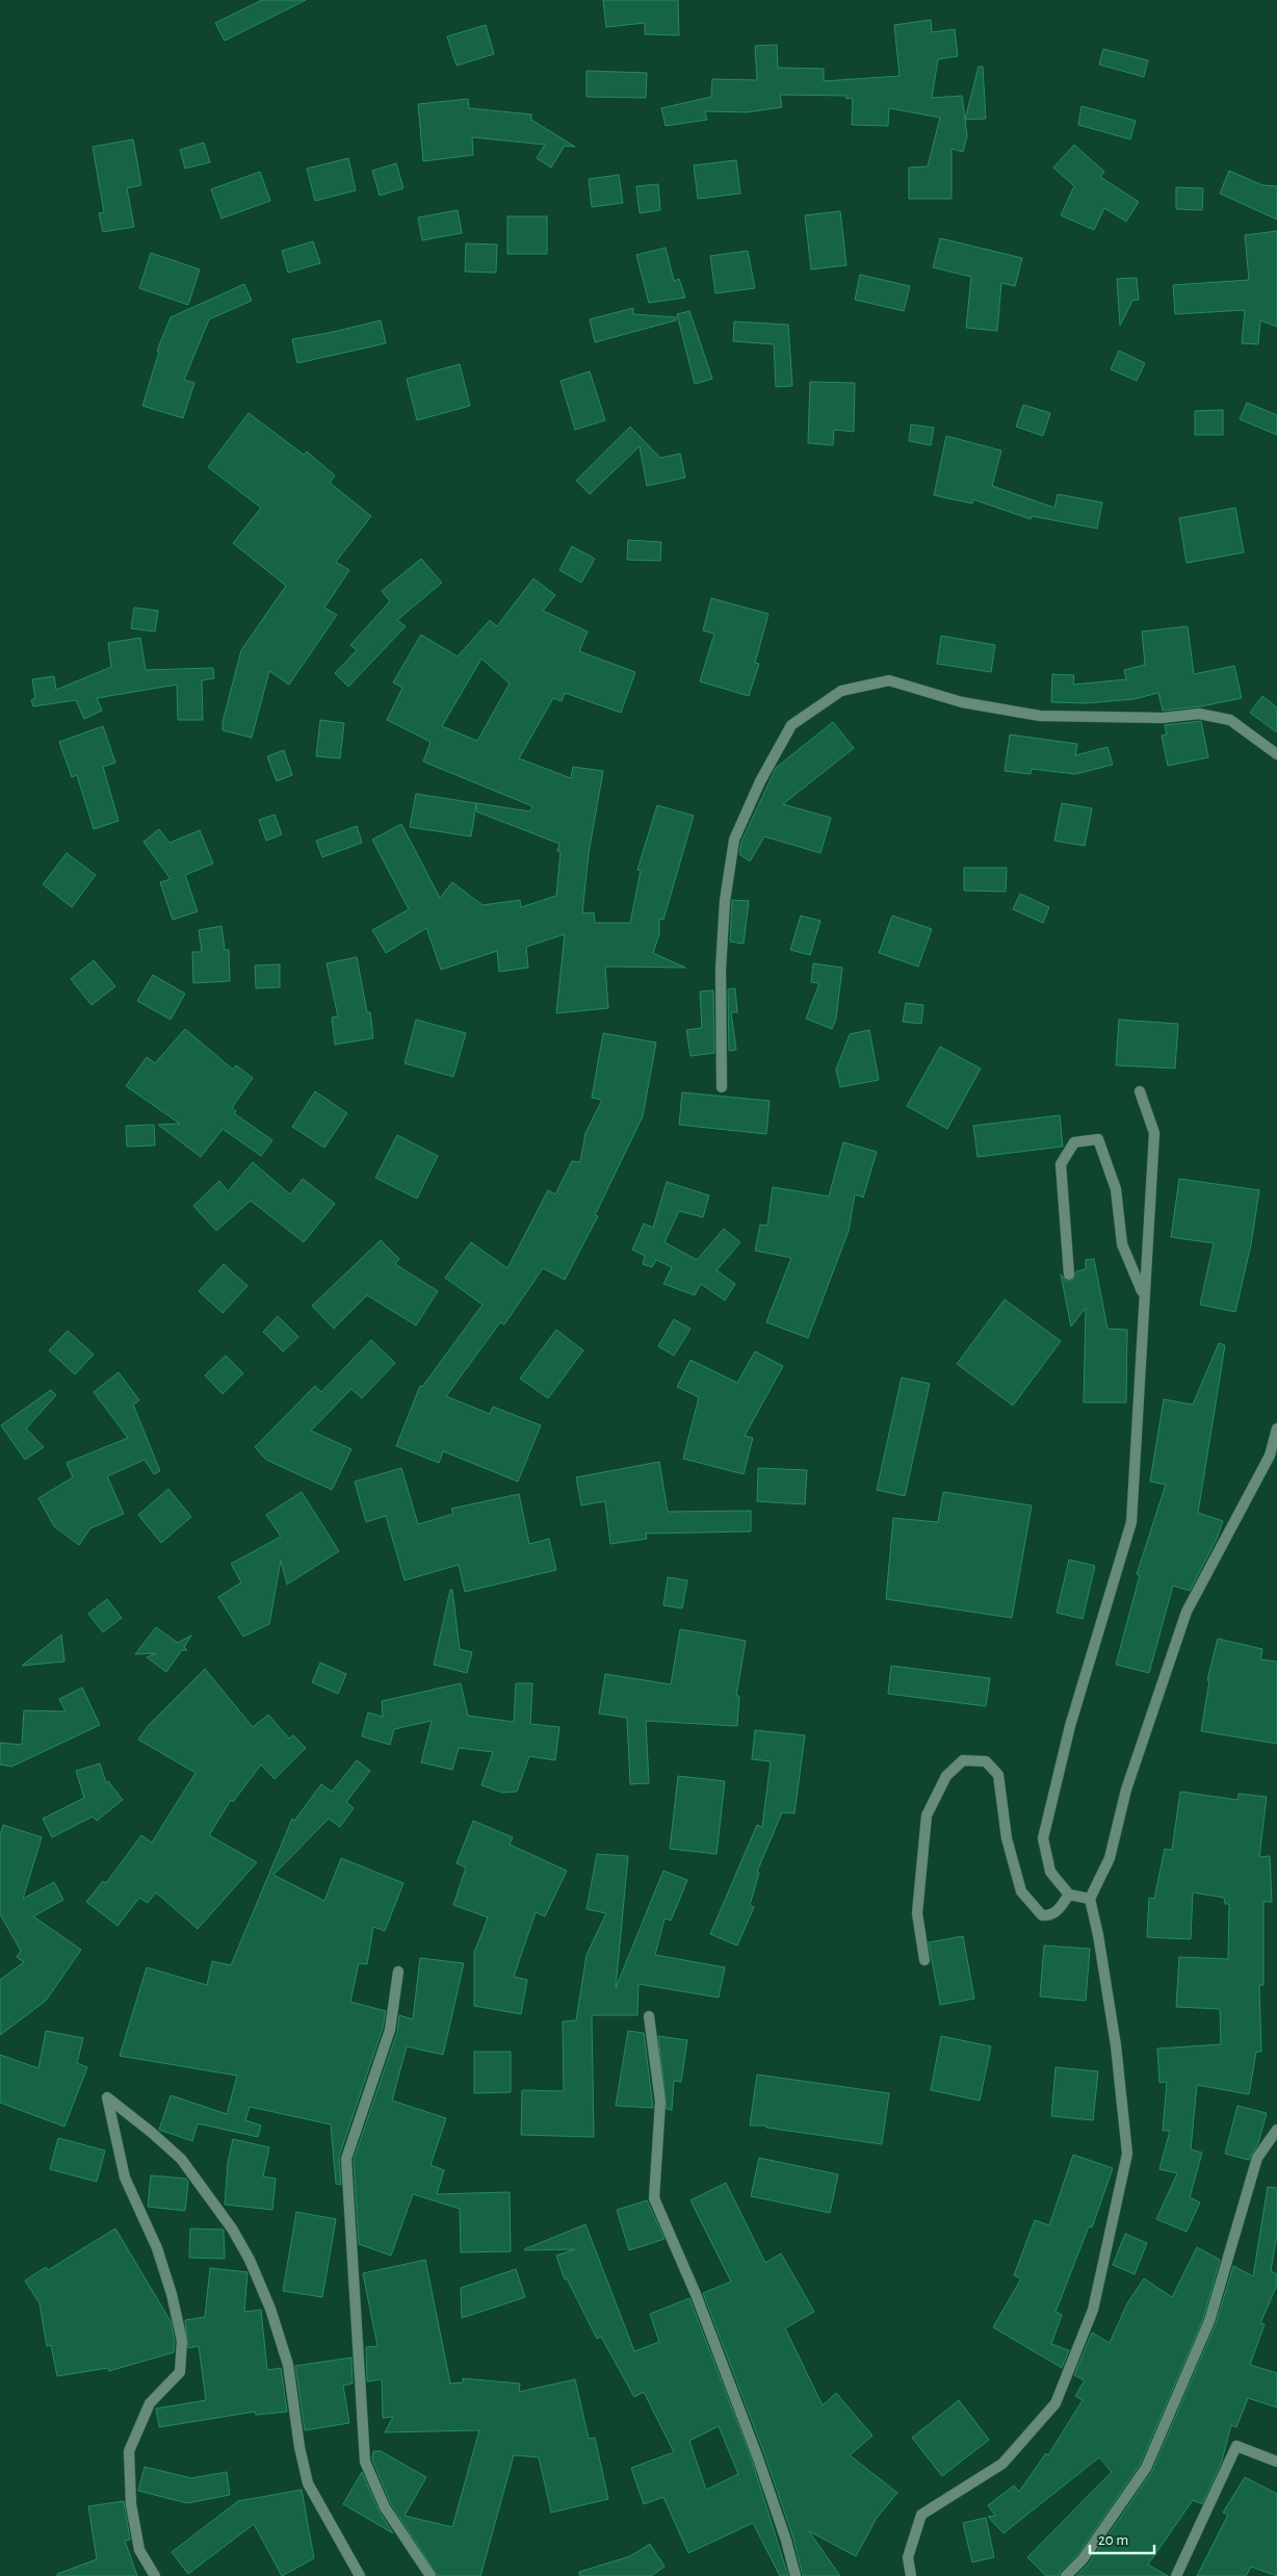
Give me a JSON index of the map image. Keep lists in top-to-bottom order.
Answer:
{
  "scale_bar": "20 m"
}
